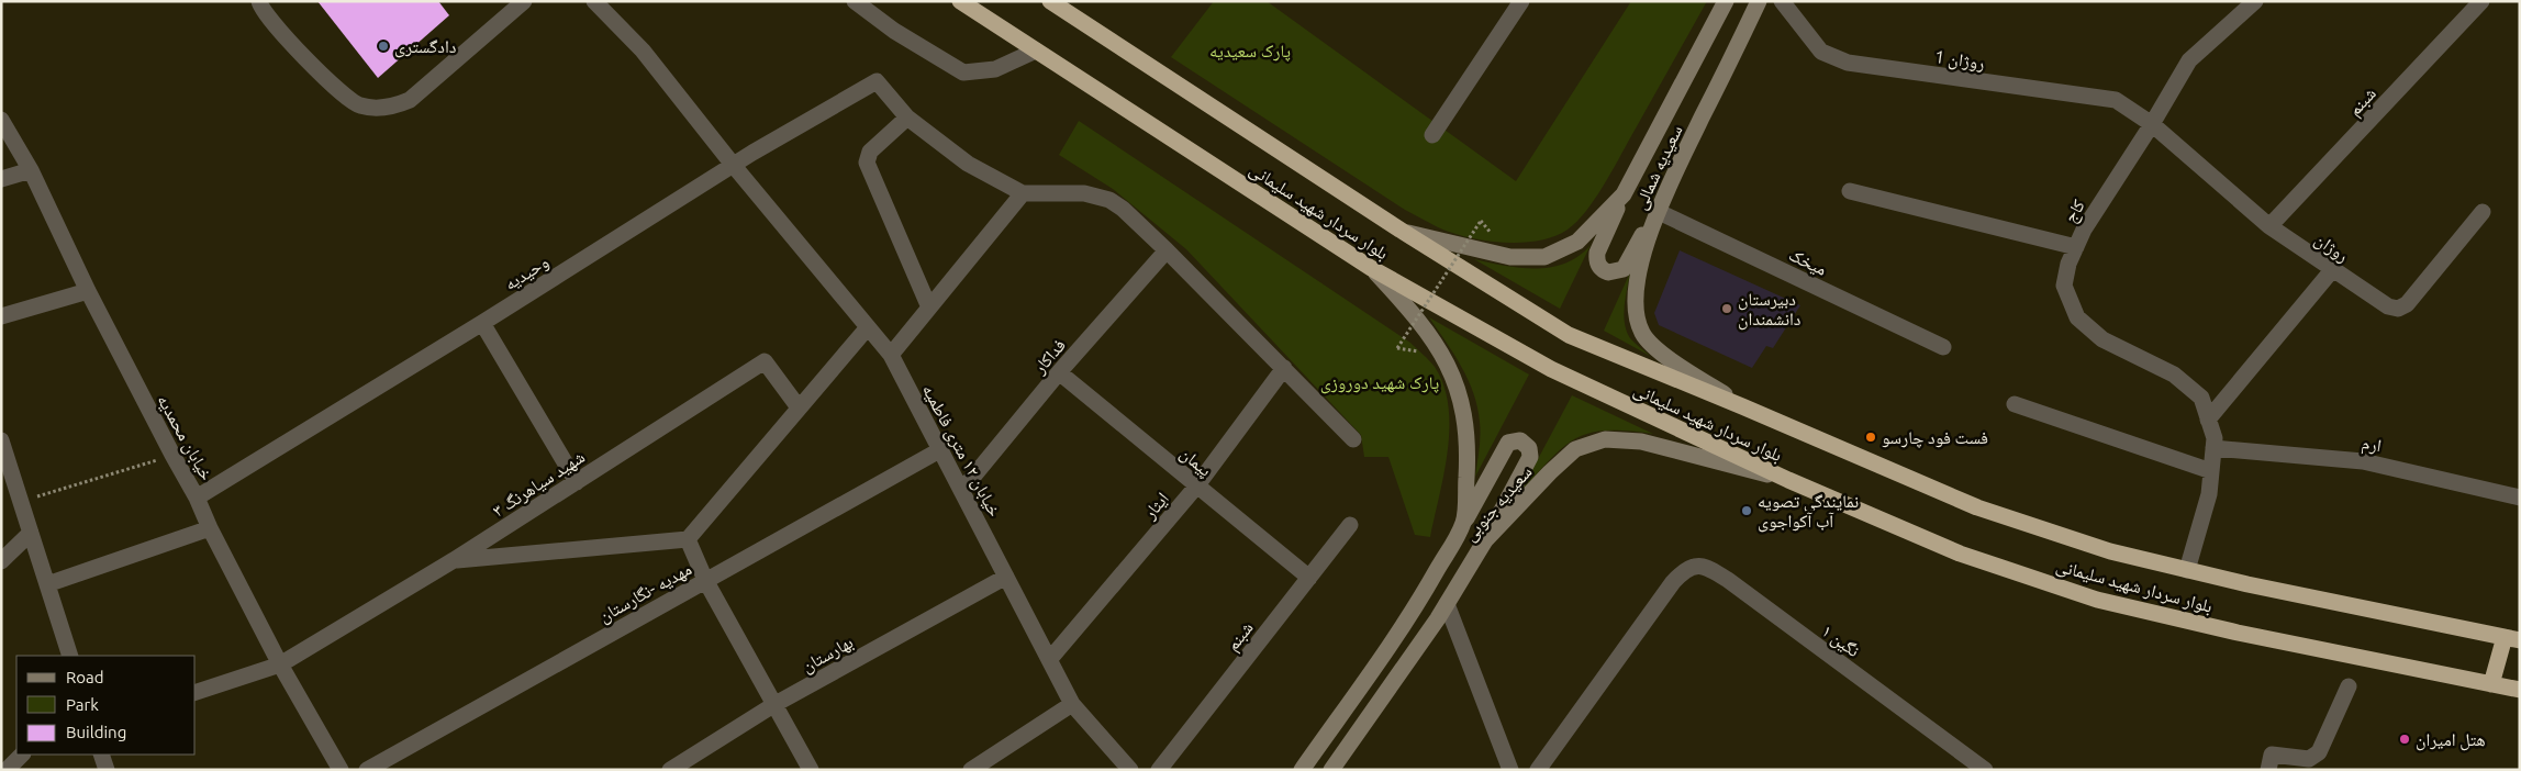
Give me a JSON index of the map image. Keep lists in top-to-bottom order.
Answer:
{
  "streets": {
    "highway": ["بلوار سردار شهید سلیمانی"],
    "main road": ["سعیدیه شمالی", "سعیدیه جنوبی"],
    "street": [
      "روژان 1",
      "شبنم",
      "کاج",
      "روژان",
      "میخک",
      "وحیدیه",
      "فداکار",
      "خیابان محمدیه",
      "ارم",
      "خیابان ۱۲ متری فاطمیه",
      "پیمان",
      "شهید سیاهرنگ ۳",
      "ایثار",
      "مهدیه -نگارستان",
      "نگین ۱",
      "بهارستان"
    ]
  },
  "crossings": [
    ["روژان 1", "کاج"],
    ["روژان 1", "روژان"],
    ["شبنم", "روژان"],
    ["شبنم", "پیمان"],
    ["سعیدیه شمالی", "بلوار سردار شهید سلیمانی"],
    ["سعیدیه شمالی", "میخک"],
    ["بلوار سردار شهید سلیمانی", "سعیدیه جنوبی"],
    ["کاج", "روژان"],
    ["وحیدیه", "خیابان محمدیه"],
    ["وحیدیه", "خیابان ۱۲ متری فاطمیه"],
    ["فداکار", "خیابان ۱۲ متری فاطمیه"],
    ["فداکار", "پیمان"],
    ["خیابان محمدیه", "شهید سیاهرنگ ۳"],
    ["خیابان ۱۲ متری فاطمیه", "ایثار"],
    ["خیابان ۱۲ متری فاطمیه", "مهدیه -نگارستان"],
    ["خیابان ۱۲ متری فاطمیه", "بهارستان"],
    ["پیمان", "ایثار"]
  ],
  "parks": ["پارک سعیدیه", "پارک شهید دوروزی"],
  "places": [
    "دادگستری",
    "دبیرستان دانشمندان",
    "فست فود چارسو",
    "نمایندگی تصویه آب آکواجوی",
    "هتل امیران"
  ],
  "legend": ["Road", "Park", "Building"]
}
